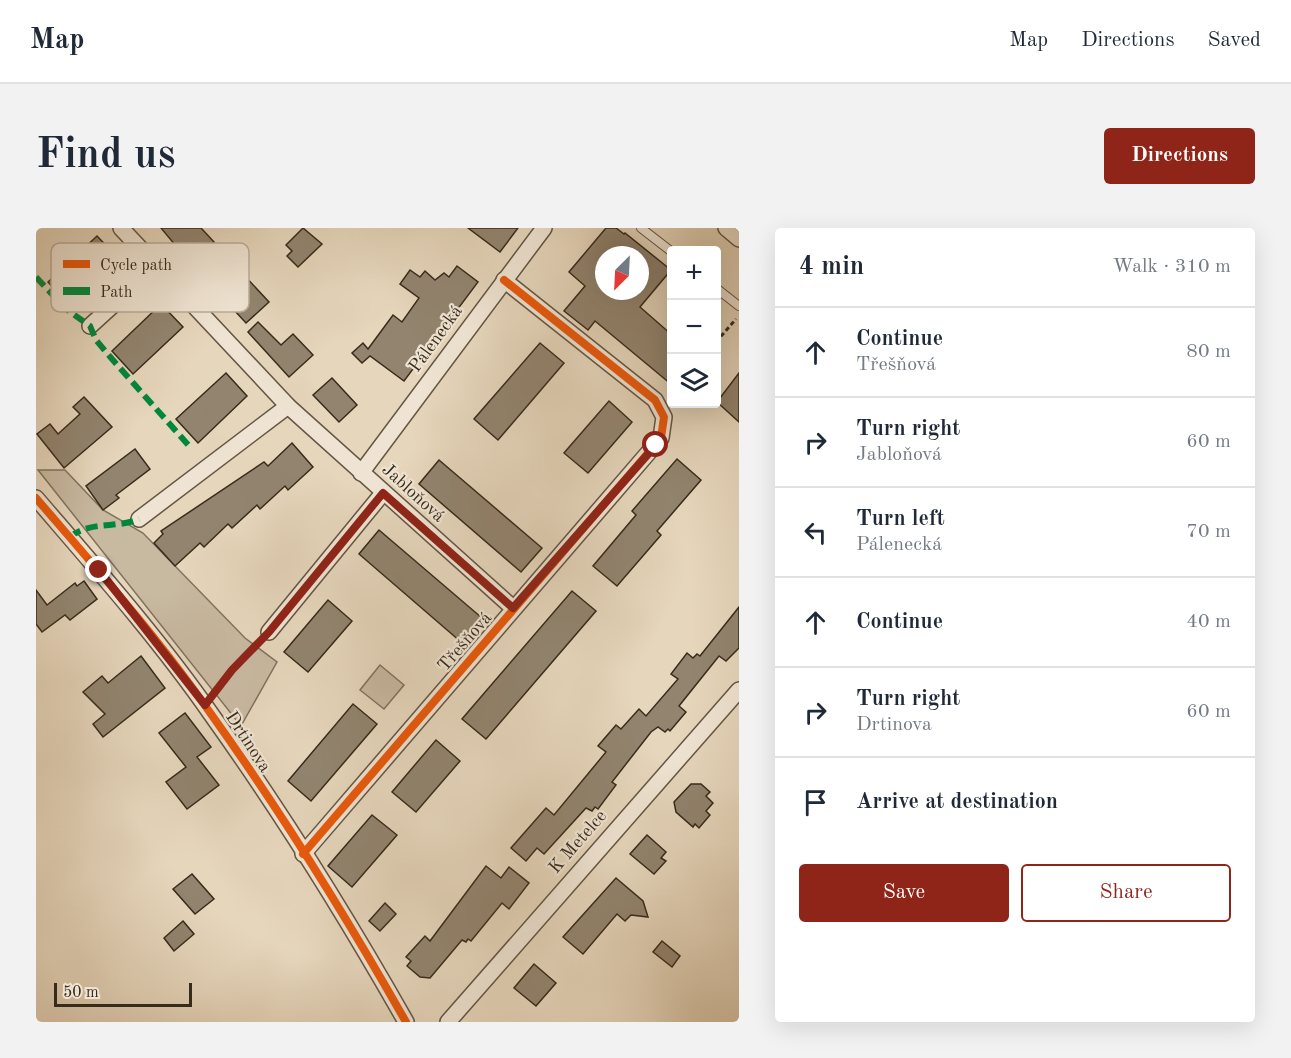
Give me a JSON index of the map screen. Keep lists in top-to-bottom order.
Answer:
{
  "streets": {
    "street": [
      "Pálenecká",
      "Jabloňová",
      "Třešňová",
      "Drtinova",
      "K Metelce"
    ]
  },
  "crossings": [
    ["Pálenecká", "Jabloňová"],
    ["Pálenecká", "Třešňová"],
    ["Jabloňová", "Třešňová"],
    ["Třešňová", "Drtinova"]
  ],
  "legend": ["Cycle path", "Path"],
  "scale_bar": "50 m",
  "north": "bottom left",
  "page": {
    "header": "Map",
    "nav": ["Map", "Directions", "Saved"],
    "buttons": [
      "Directions",
      ["Save", "Share"]
    ],
    "title": "Find us",
    "heading": ["4 min", "Walk · 310 m"],
    "map_buttons": ["+", "−"],
    "list": [
      ["Continue", "Třešňová", "80 m"],
      ["Turn right", "Jabloňová", "60 m"],
      ["Turn left", "Pálenecká", "70 m"],
      ["Continue", "40 m"],
      ["Turn right", "Drtinova", "60 m"],
      "Arrive at destination"
    ],
    "scale": "50 m"
  }
}
